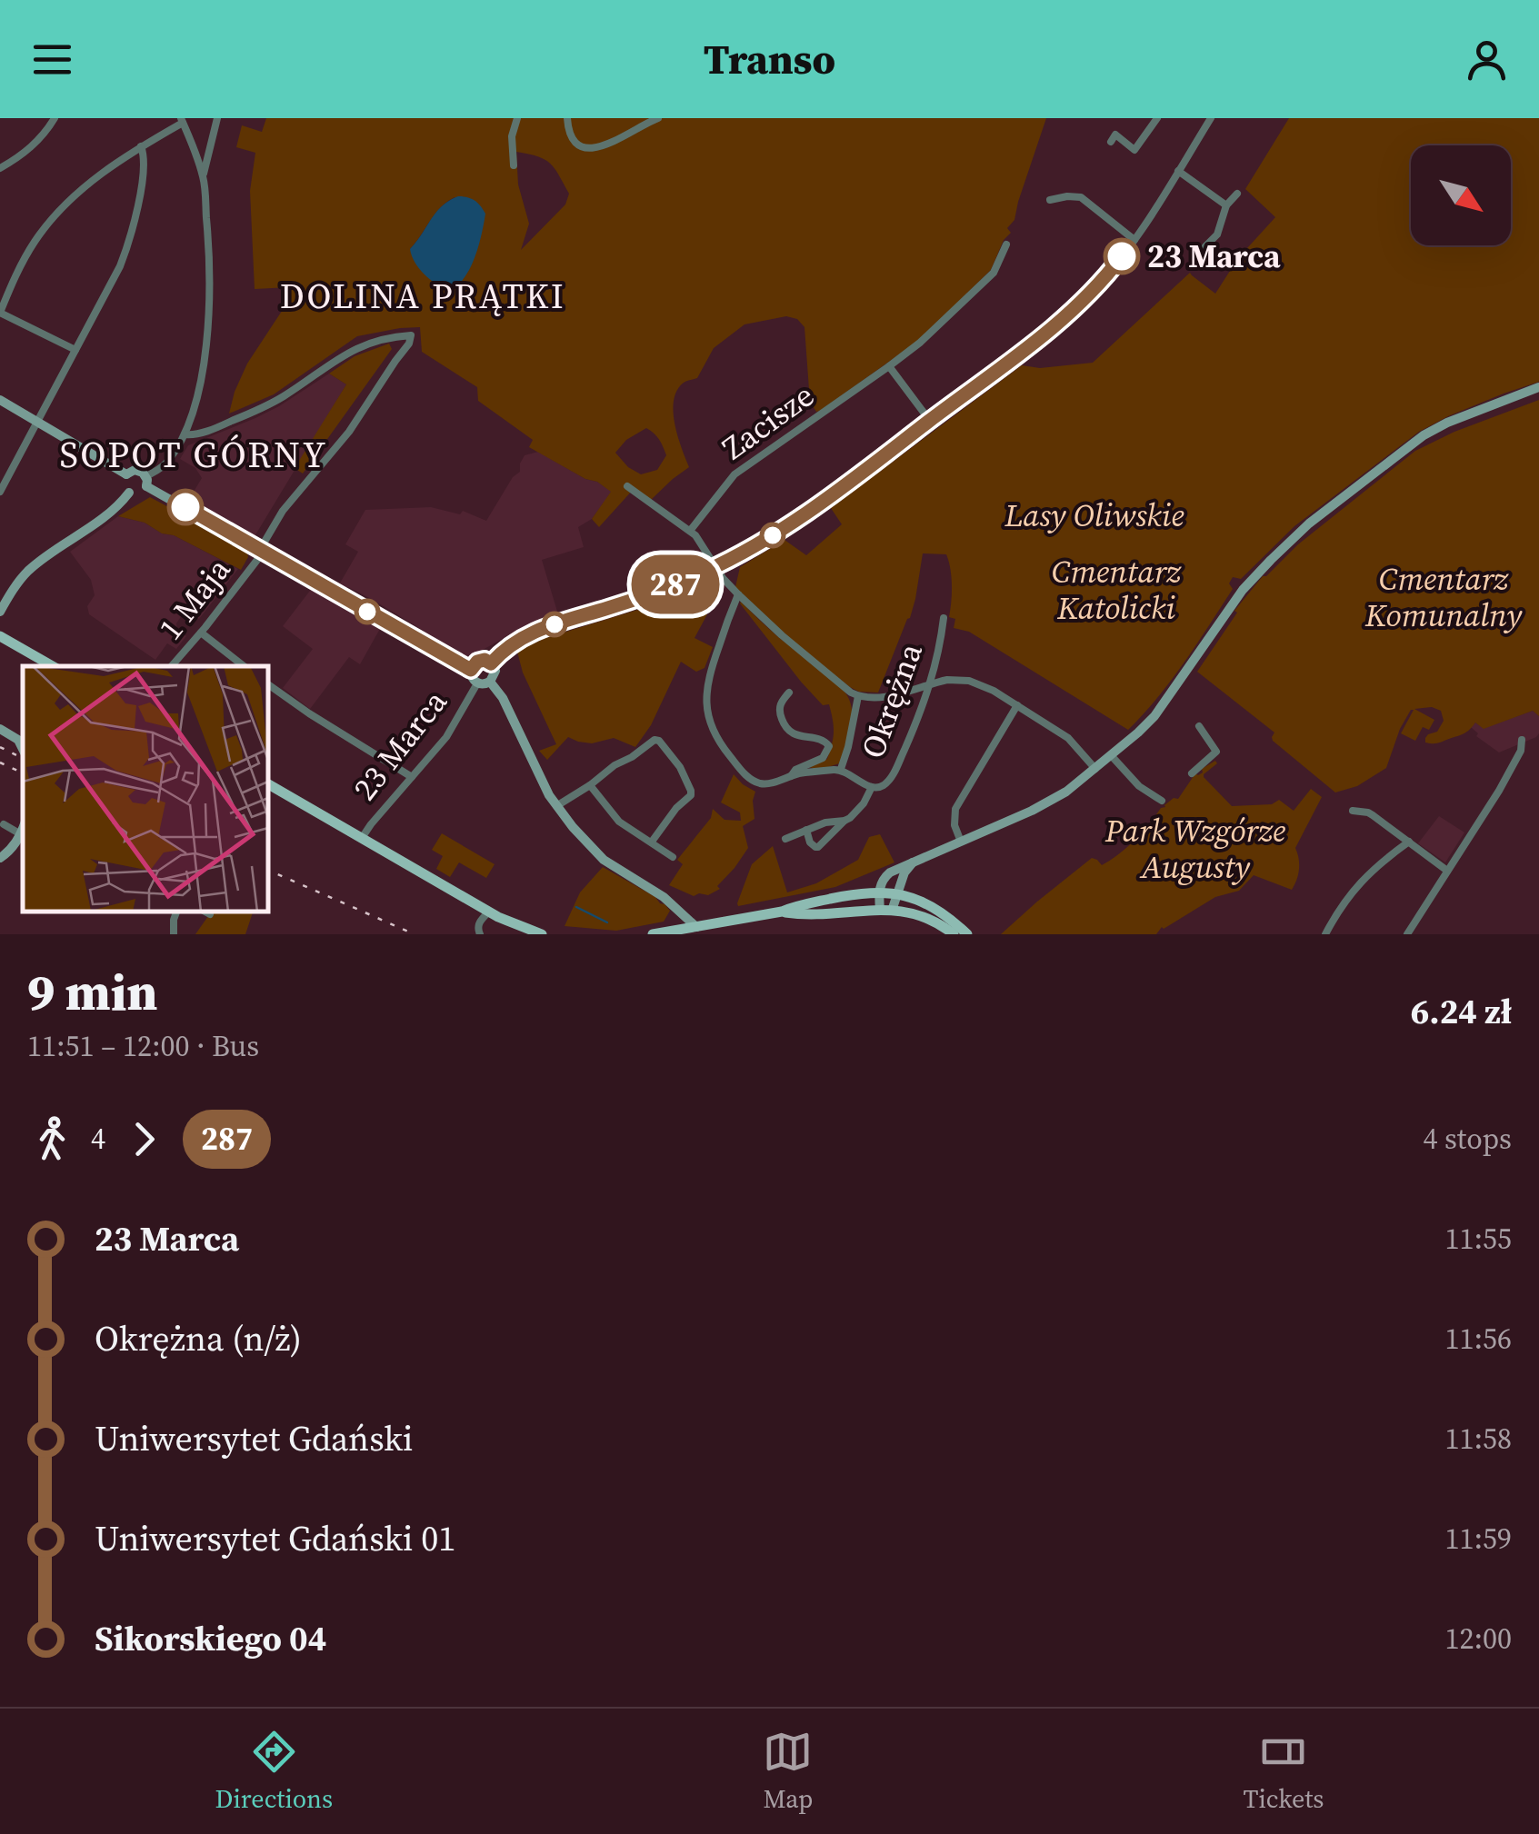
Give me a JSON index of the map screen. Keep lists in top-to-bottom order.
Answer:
{
  "streets": {
    "street": [
      "Zacisze",
      "1 Maja",
      "Okrężna",
      "23 Marca"
    ]
  },
  "districts": ["DOLINA PRĄTKI", "SOPOT GÓRNY"],
  "parks": [
    "Lasy Oliwskie",
    "Cmentarz Katolicki",
    "Cmentarz Komunalny",
    "Park Wzgórze Augusty"
  ],
  "places": ["23 Marca"],
  "lines": ["bus line 287"],
  "north": "bottom right",
  "page": {
    "header": "Transo",
    "on_map": "287",
    "heading": ["9 min", "11:51 – 12:00 · Bus", "6.24 zł"],
    "legs": ["4", "287", "4 stops"],
    "list": [
      {
        "name": "23 Marca",
        "value": "11:55"
      },
      {
        "name": "Okrężna (n/ż)",
        "value": "11:56"
      },
      {
        "name": "Uniwersytet Gdański",
        "value": "11:58"
      },
      {
        "name": "Uniwersytet Gdański 01",
        "value": "11:59"
      },
      {
        "name": "Sikorskiego 04",
        "value": "12:00"
      }
    ],
    "tabs": ["Directions", "Map", "Tickets"]
  }
}
